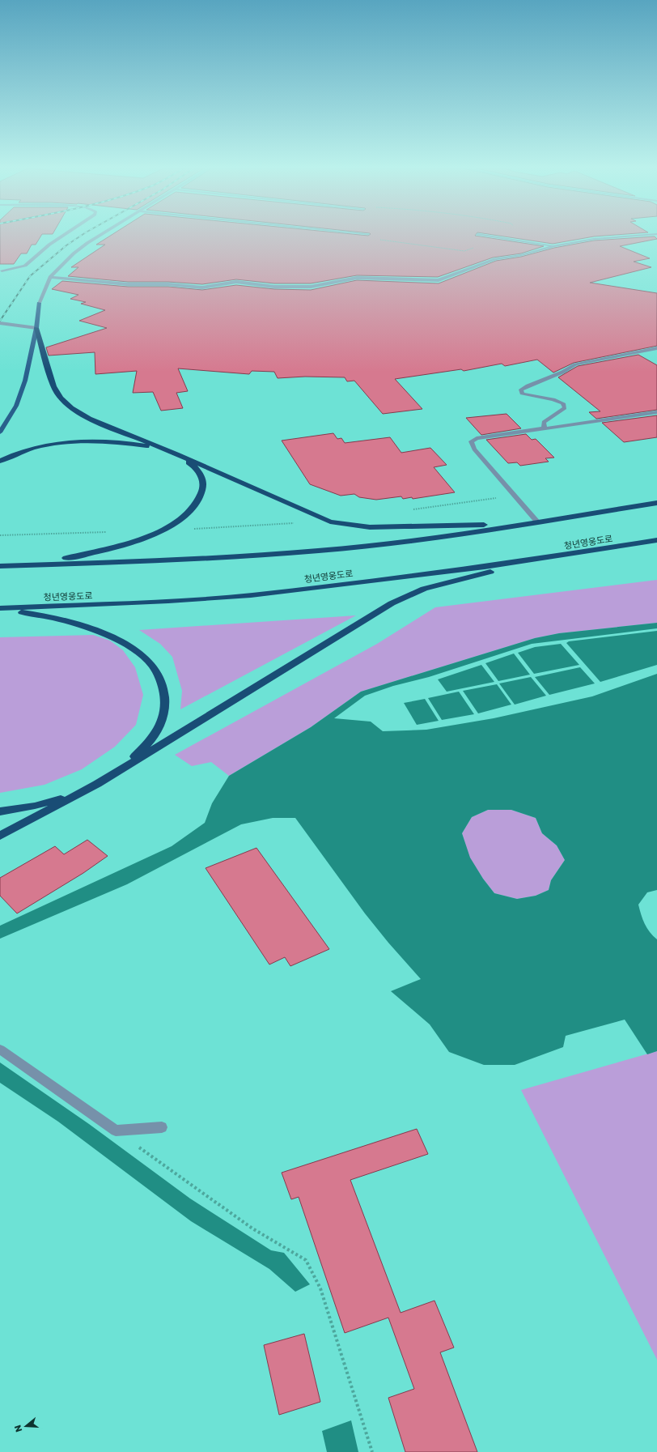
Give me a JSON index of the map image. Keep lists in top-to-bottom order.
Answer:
{
  "streets": {
    "highway": ["청년영웅도로"]
  },
  "north": "left"
}
